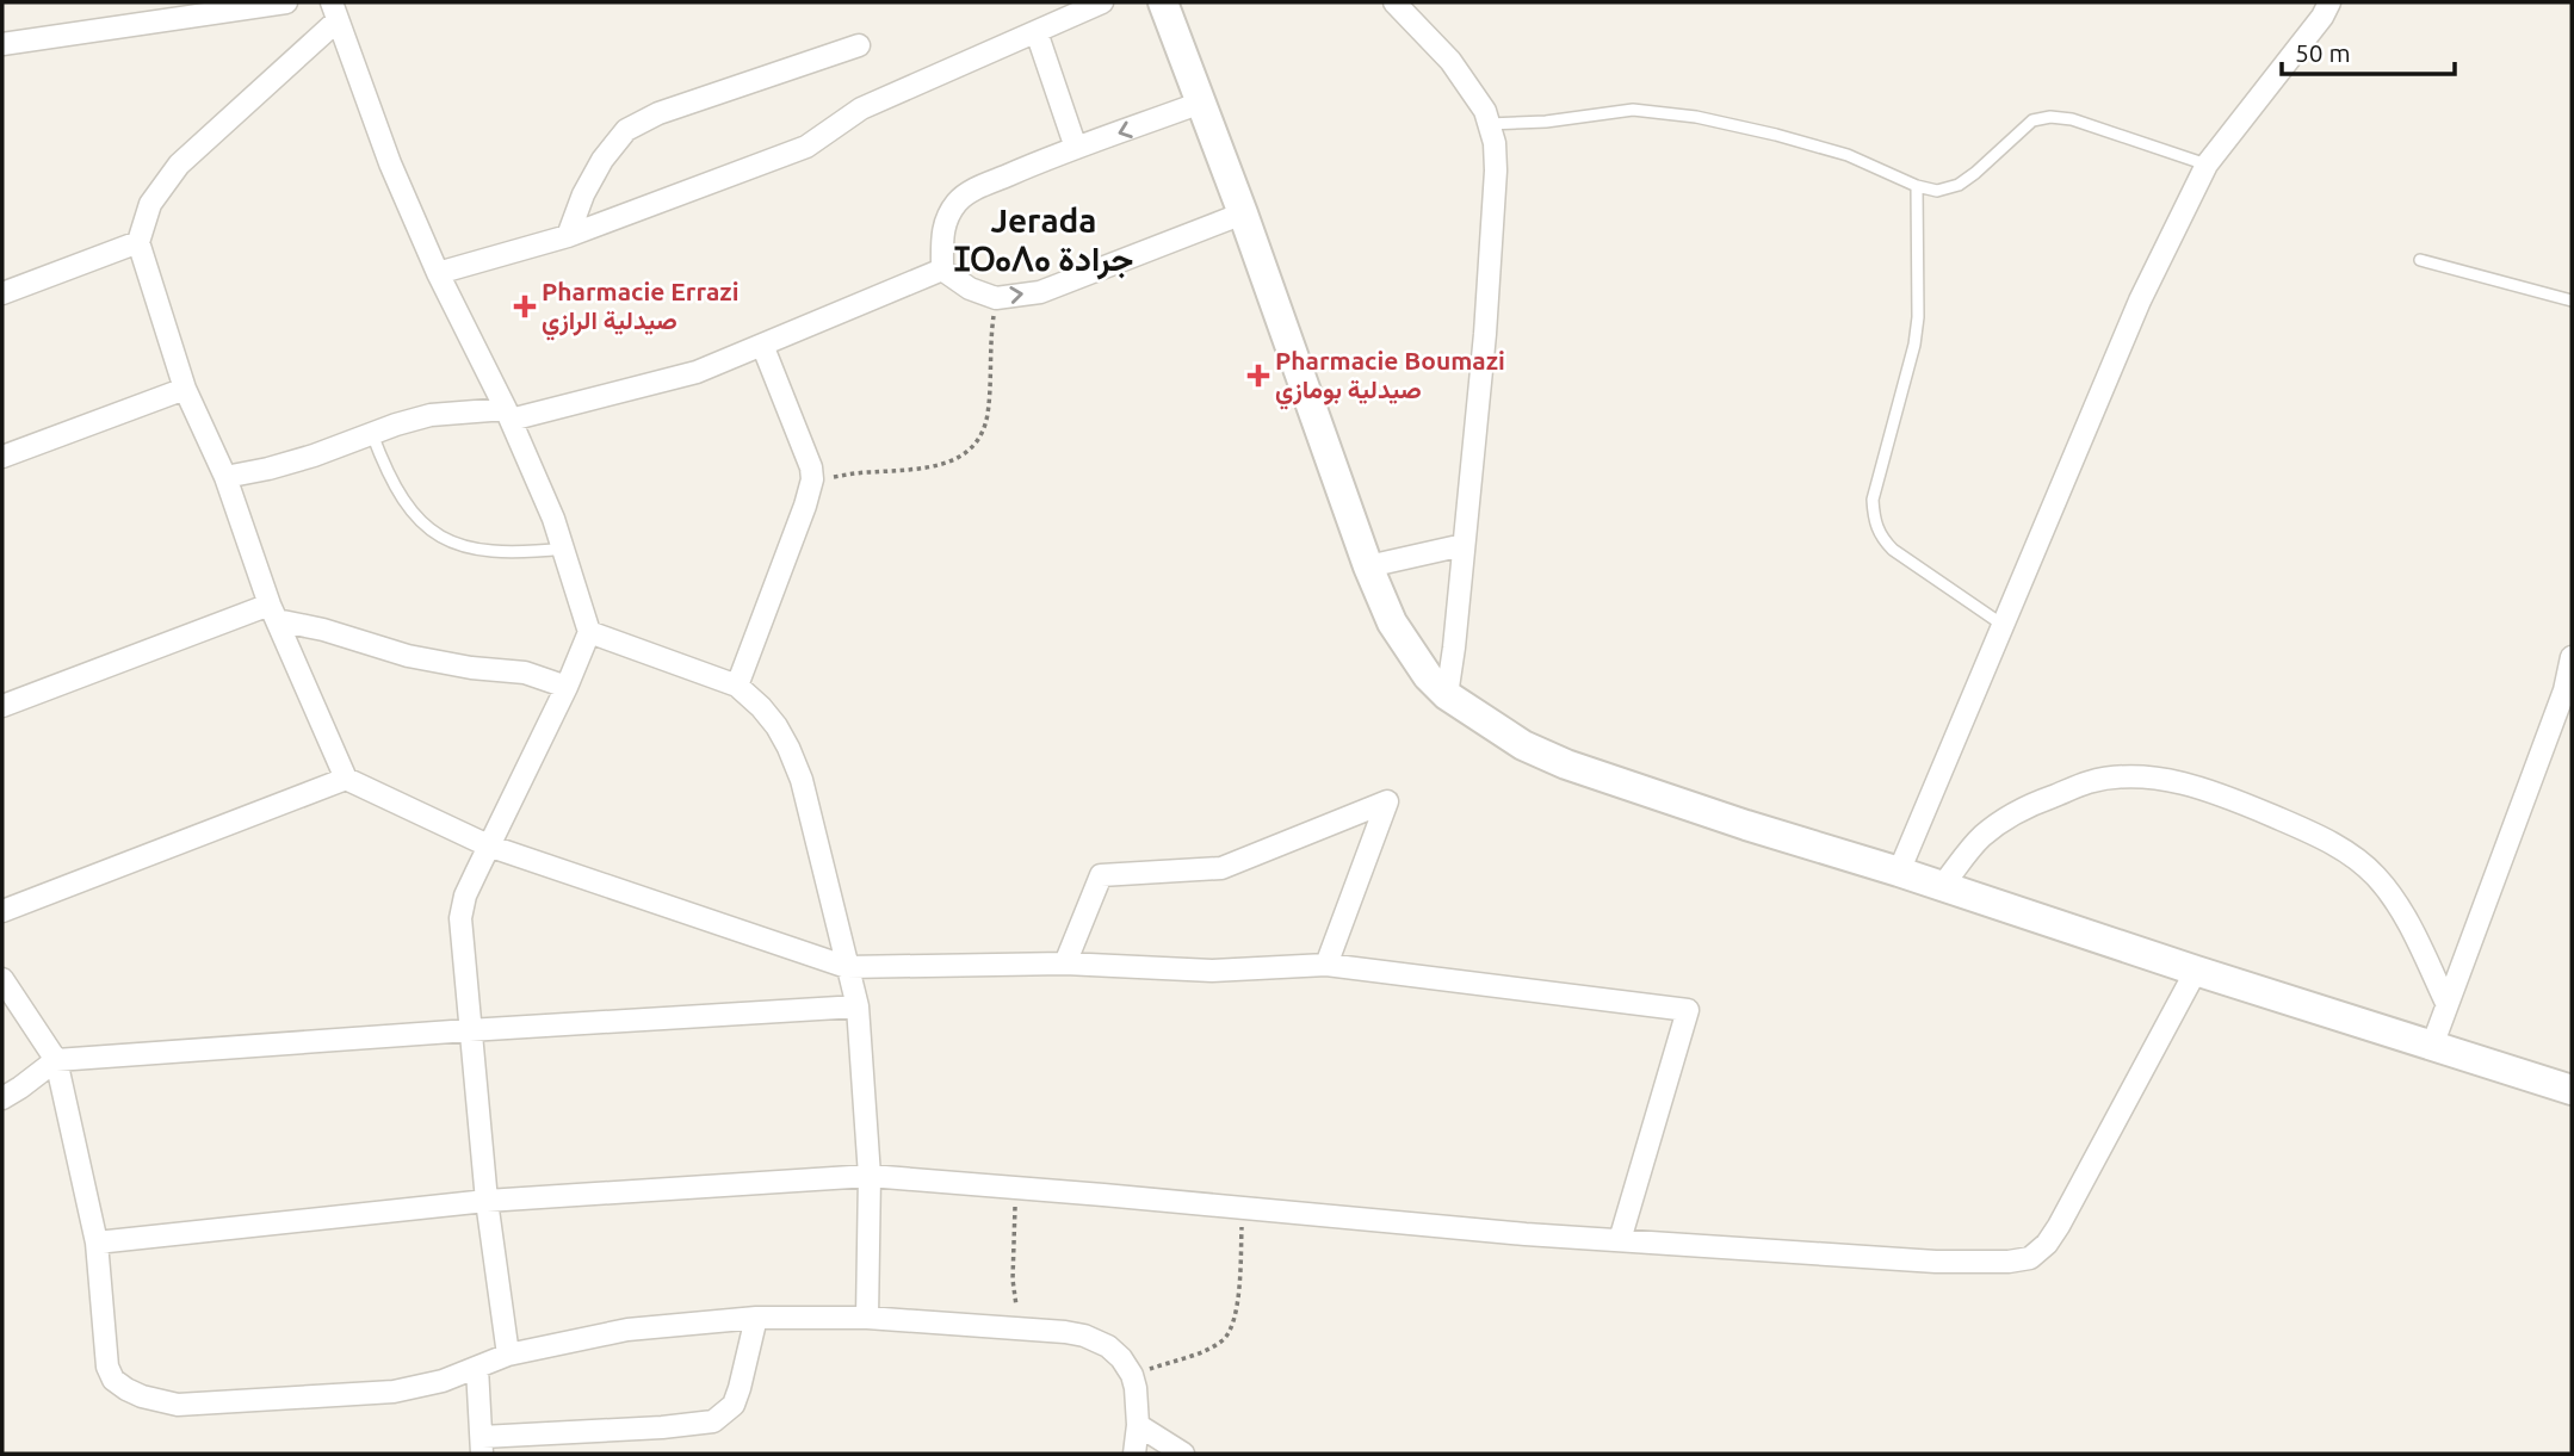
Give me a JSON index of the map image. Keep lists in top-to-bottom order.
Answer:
{
  "districts": ["Jerada ⵊⵔⴰⴷⴰ جرادة"],
  "places": {
    "health": ["Pharmacie Errazi صيدلية الرازي", "Pharmacie Boumazi صيدلية بومازي"]
  },
  "scale_bar": "50 m"
}
